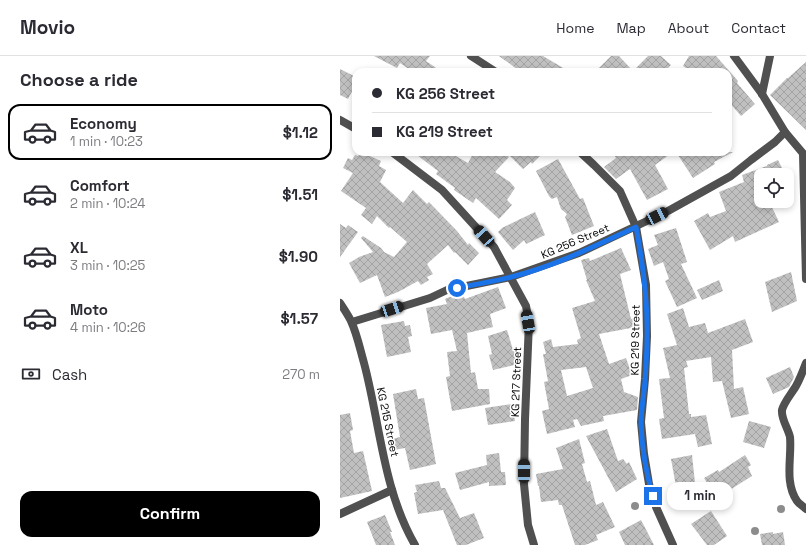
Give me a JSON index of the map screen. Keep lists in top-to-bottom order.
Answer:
{
  "streets": {
    "street": [
      "KG 256 Street",
      "KG 219 Street",
      "KG 217 Street",
      "KG 215 Street"
    ]
  },
  "crossings": [
    ["KG 256 Street", "KG 219 Street"],
    ["KG 256 Street", "KG 217 Street"],
    ["KG 256 Street", "KG 215 Street"]
  ],
  "page": {
    "header": "Movio",
    "nav": [
      "Home",
      "Map",
      "About",
      "Contact"
    ],
    "heading": "Choose a ride",
    "banner": ["KG 256 Street", "KG 219 Street"],
    "list": [
      {
        "name": "Economy",
        "note": "1 min · 10:23",
        "value": "$1.12"
      },
      {
        "name": "Comfort",
        "note": "2 min · 10:24",
        "value": "$1.51"
      },
      {
        "name": "XL",
        "note": "3 min · 10:25",
        "value": "$1.90"
      },
      {
        "name": "Moto",
        "note": "4 min · 10:26",
        "value": "$1.57"
      }
    ],
    "pay": ["Cash", "270 m"],
    "bubble": "1 min",
    "buttons": "Confirm"
  }
}
